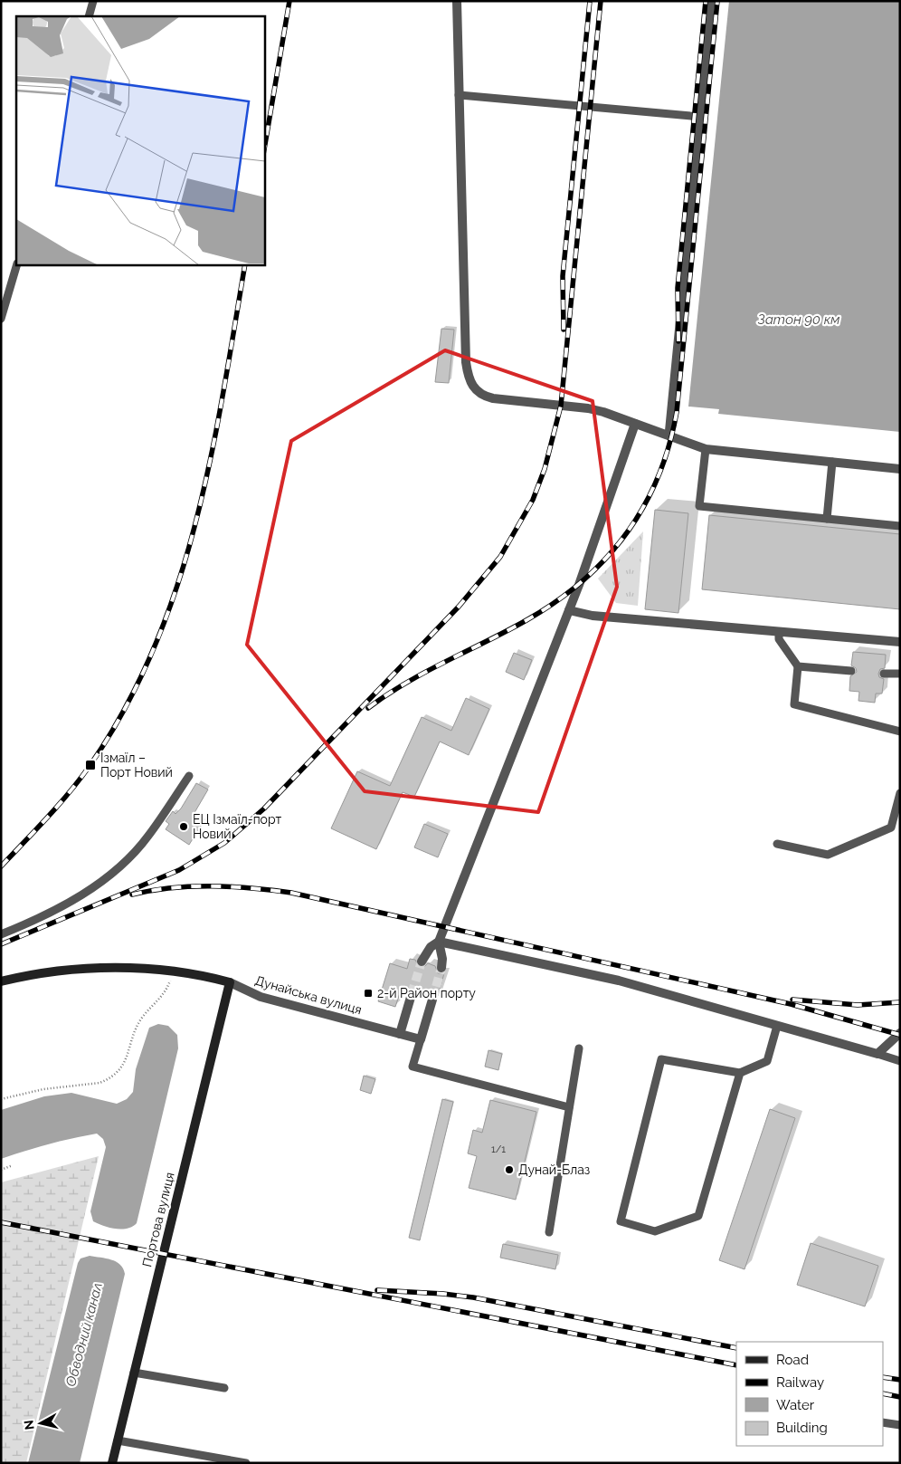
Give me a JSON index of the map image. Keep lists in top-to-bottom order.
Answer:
{
  "streets": {
    "street": ["Дунайська вулиця", "Портова вулиця"]
  },
  "crossings": [
    ["Дунайська вулиця", "Портова вулиця"]
  ],
  "water": ["Затон 90 км", "Обводний канал"],
  "places": {
    "transit": ["Ізмаїл – Порт Новий", "2-й Район порту"],
    "other": ["ЕЦ Ізмаїл-порт Новий", "Дунай-Блаз"]
  },
  "house_numbers": ["1/1"],
  "legend": [
    "Road",
    "Railway",
    "Water",
    "Building"
  ],
  "north": "left"
}
